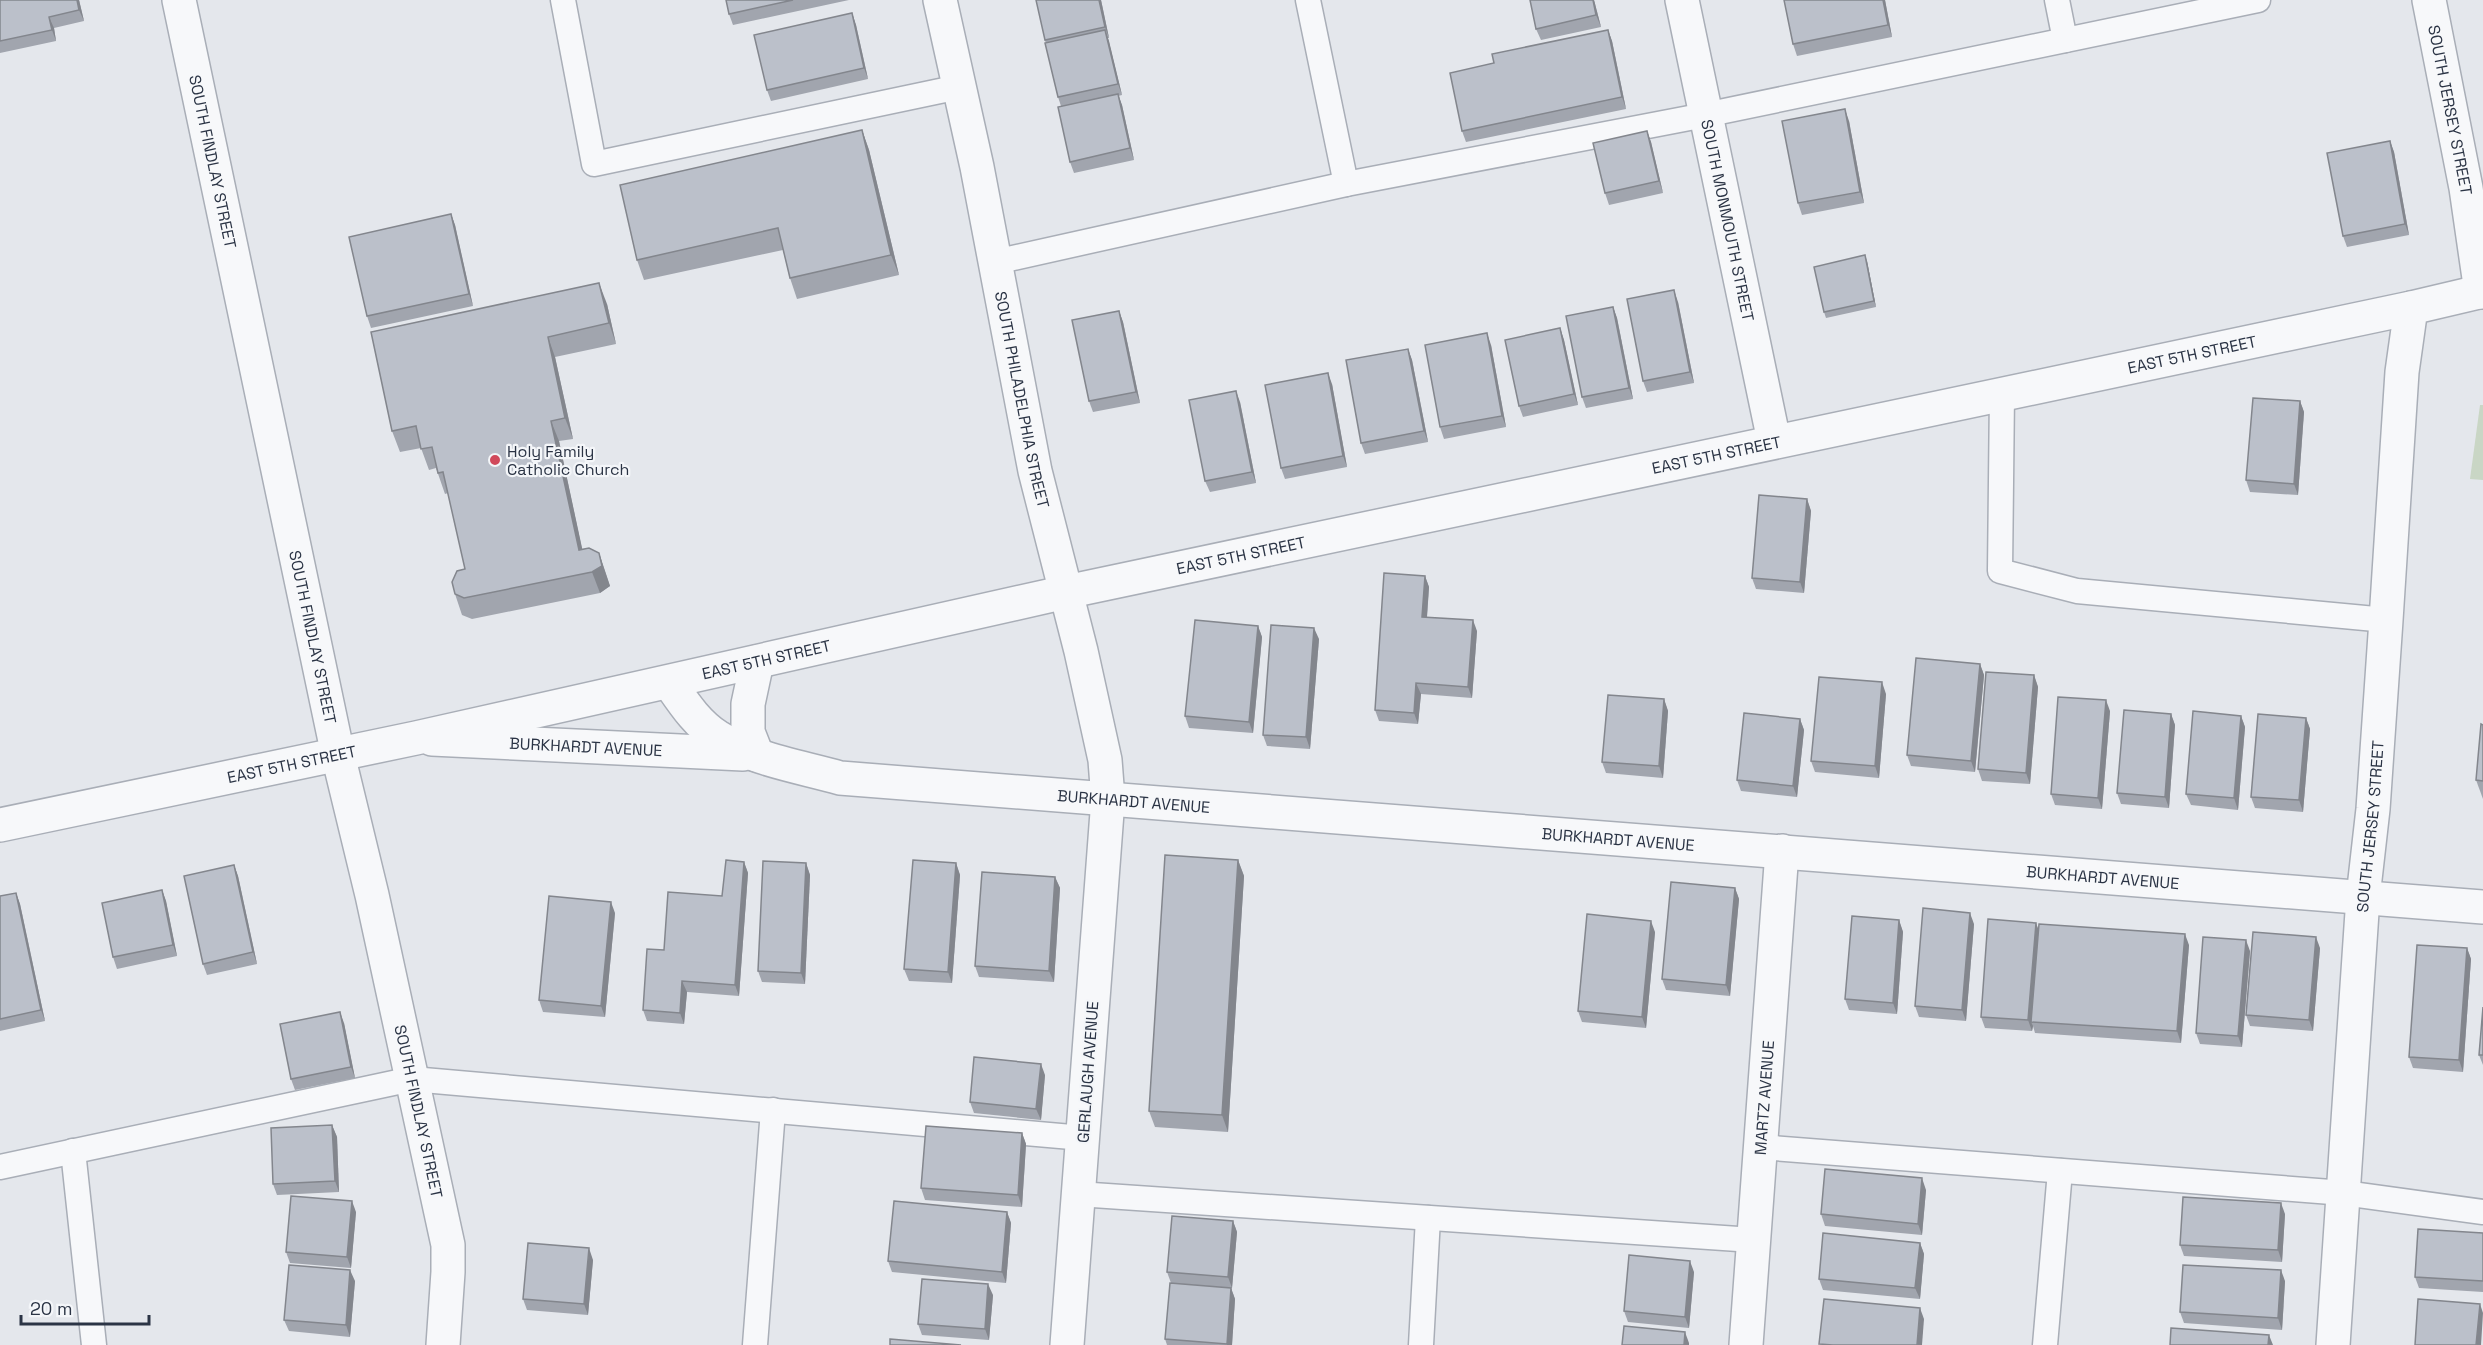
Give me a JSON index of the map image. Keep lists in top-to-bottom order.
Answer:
{
  "streets": {
    "street": [
      "SOUTH JERSEY STREET",
      "SOUTH FINDLAY STREET",
      "SOUTH MONMOUTH STREET",
      "EAST 5TH STREET",
      "SOUTH PHILADELPHIA STREET",
      "BURKHARDT AVENUE",
      "GERLAUGH AVENUE",
      "MARTZ AVENUE"
    ]
  },
  "crossings": [
    ["SOUTH JERSEY STREET", "EAST 5TH STREET"],
    ["SOUTH JERSEY STREET", "BURKHARDT AVENUE"],
    ["SOUTH FINDLAY STREET", "EAST 5TH STREET"],
    ["SOUTH MONMOUTH STREET", "EAST 5TH STREET"],
    ["EAST 5TH STREET", "SOUTH PHILADELPHIA STREET"],
    ["EAST 5TH STREET", "BURKHARDT AVENUE"],
    ["SOUTH PHILADELPHIA STREET", "BURKHARDT AVENUE"],
    ["SOUTH PHILADELPHIA STREET", "GERLAUGH AVENUE"],
    ["BURKHARDT AVENUE", "GERLAUGH AVENUE"],
    ["BURKHARDT AVENUE", "MARTZ AVENUE"]
  ],
  "places": ["Holy Family Catholic Church"],
  "scale_bar": "20 m"
}
